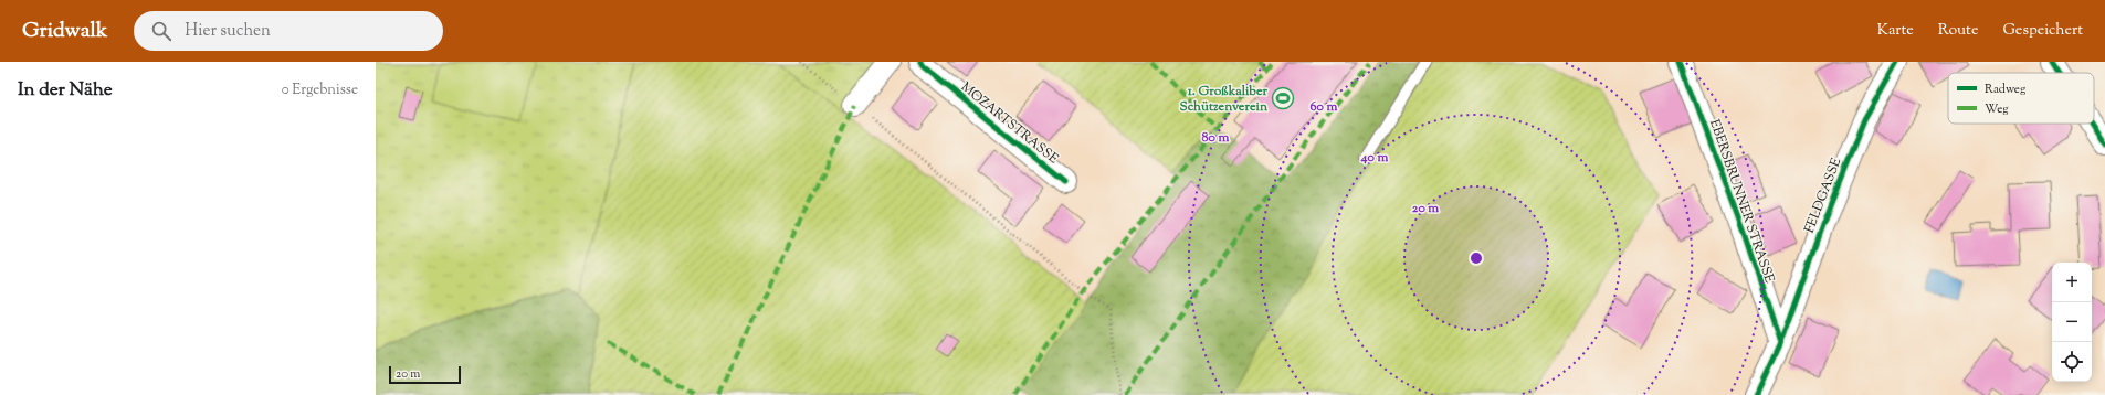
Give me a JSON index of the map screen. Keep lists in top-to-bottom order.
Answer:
{
  "streets": {
    "street": ["MOZARTSTRASSE", "FELDGASSE", "EBERSBRUNNER STRASSE"]
  },
  "crossings": [
    ["FELDGASSE", "EBERSBRUNNER STRASSE"]
  ],
  "places": {
    "sports": ["1. Großkaliber Schützenverein"]
  },
  "legend": ["Radweg", "Weg"],
  "scale_bar": "20 m",
  "page": {
    "header": "Gridwalk",
    "search": "Hier suchen",
    "nav": ["Karte", "Route", "Gespeichert"],
    "heading": ["In der Nähe", "0 Ergebnisse"],
    "map_buttons": ["+", "−"],
    "scale": "20 m"
  },
  "rings": [
    "60 m",
    "80 m",
    "40 m",
    "20 m"
  ]
}
